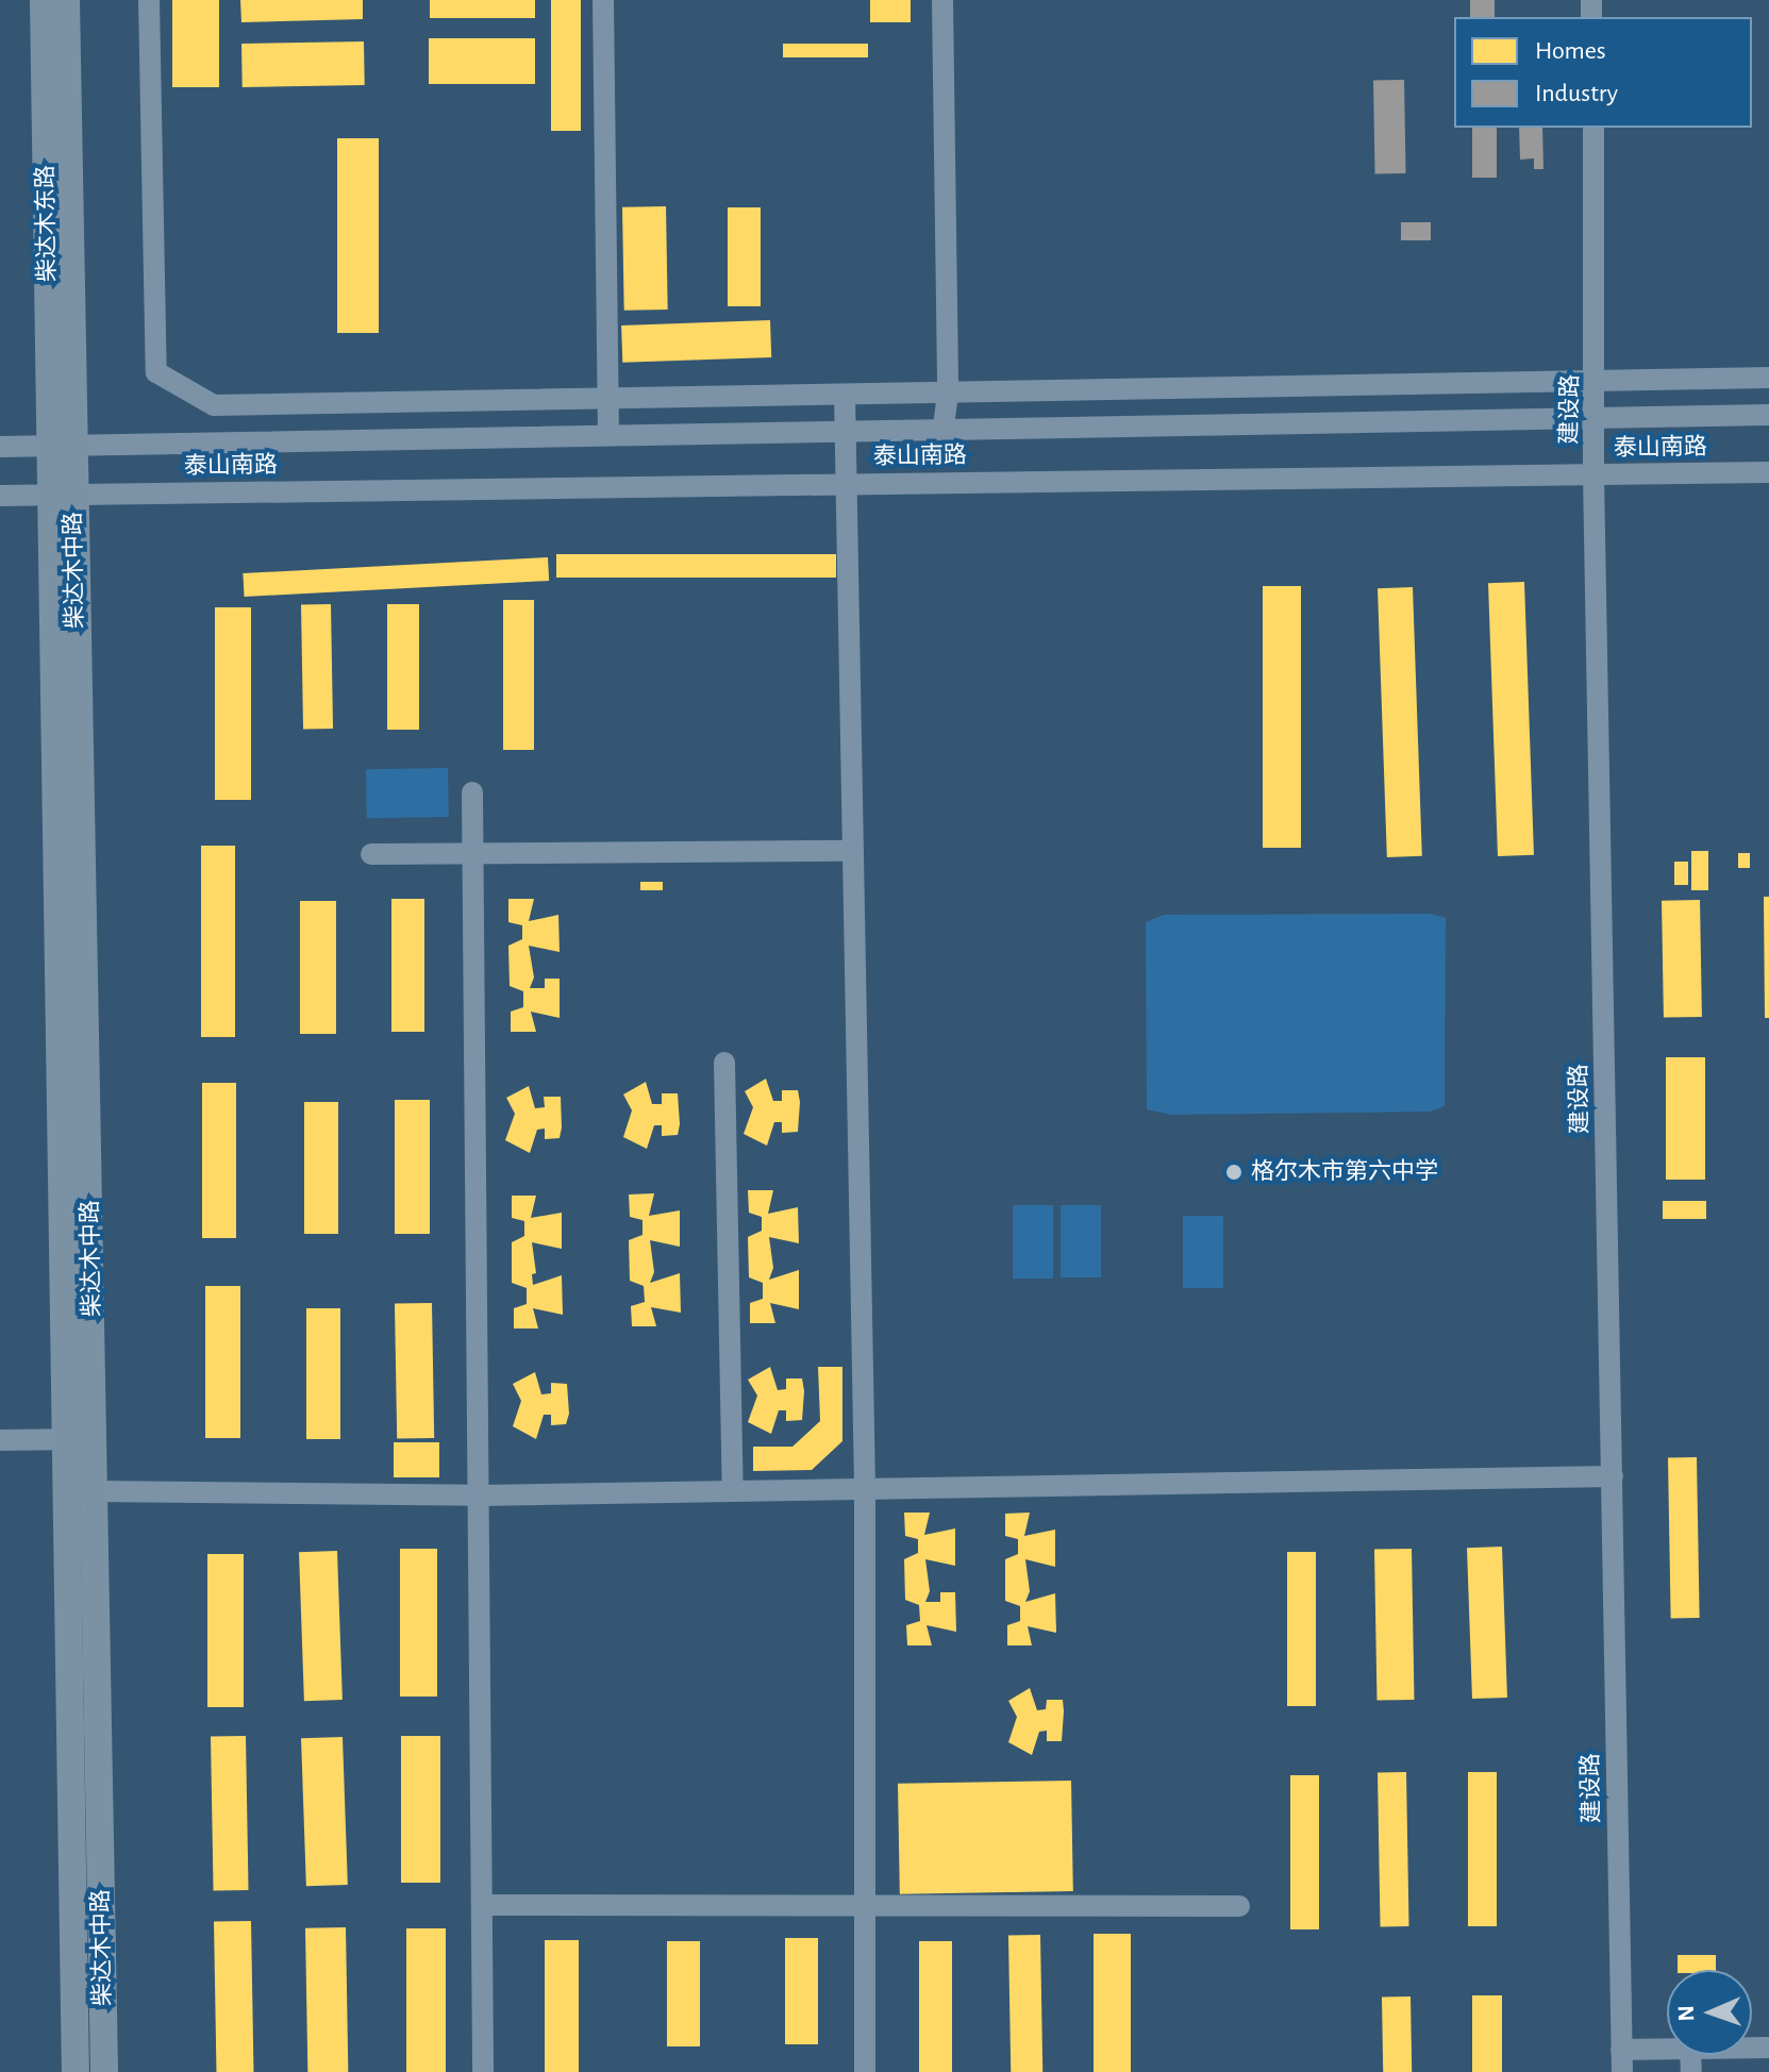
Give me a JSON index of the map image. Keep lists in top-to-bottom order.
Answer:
{
  "streets": {
    "main road": ["柴达木东路", "柴达木中路"],
    "street": ["建设路", "泰山南路"]
  },
  "crossings": [
    ["柴达木东路", "泰山南路"],
    ["柴达木东路", "柴达木中路"],
    ["建设路", "泰山南路"],
    ["泰山南路", "柴达木中路"]
  ],
  "places": ["格尔木市第六中学"],
  "legend": ["Homes", "Industry"],
  "north": "left"
}
